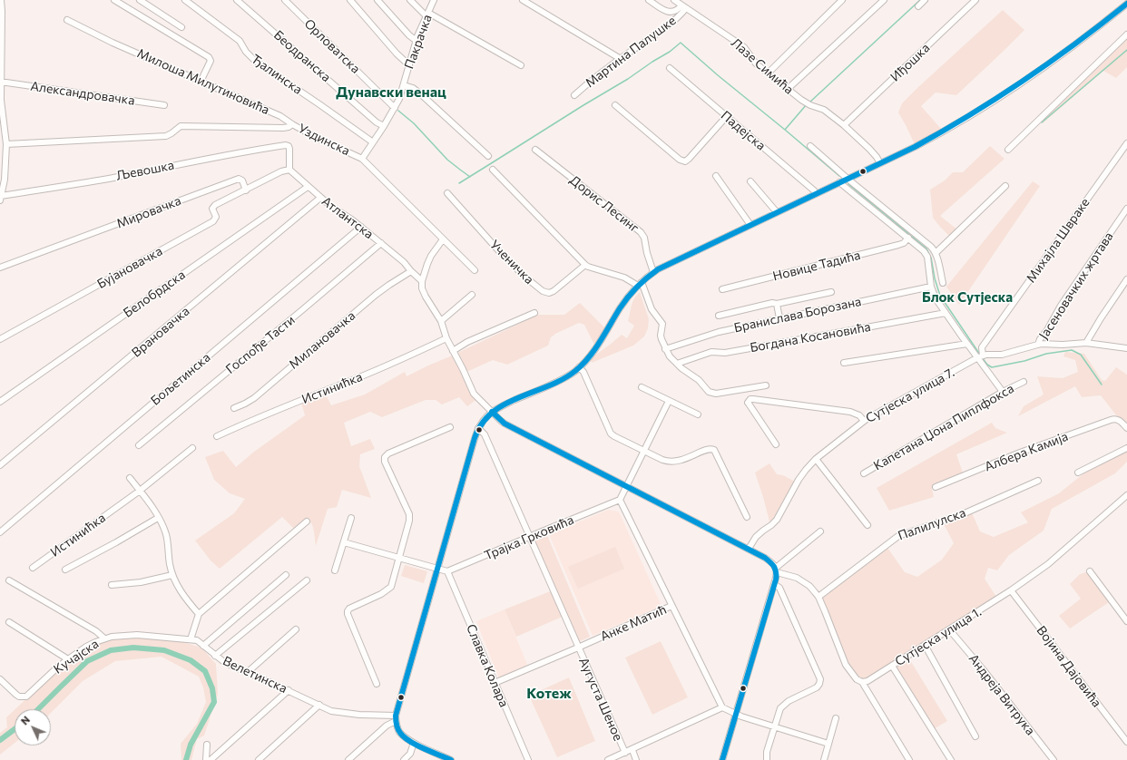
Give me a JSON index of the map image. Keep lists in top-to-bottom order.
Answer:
{
  "streets": {
    "street": [
      "Пакрачка",
      "Орловатска",
      "Мартина Палушке",
      "Беодранска",
      "Иђошка",
      "Лазе Симића",
      "Ђалинска",
      "Милоша Милутиновића",
      "Александровачка",
      "Падејска",
      "Уздинска",
      "Љевошка",
      "Дорис Лесинг",
      "Мировачка",
      "Атлантска",
      "Михајла Швраке",
      "Ученичка",
      "Новице Тадића",
      "Бујановачка",
      "Јасеновачких жртава",
      "Белобрдска",
      "Бранислава Борозана",
      "Врановачка",
      "Богдана Косановића",
      "Милановачка",
      "Госпође Тасти",
      "Бољетинска",
      "Истинићка",
      "Сутјеска улица 7.",
      "Капетана Џона Пиплфокса",
      "Албера Камија",
      "Палилулска",
      "Трајка Грковића",
      "Анке Матић",
      "Сутјеска улица 1.",
      "Кучајска",
      "Славка Колара",
      "Војина Дајовића",
      "Велетинска",
      "Андреја Витрука",
      "Аугуста Шеное"
    ]
  },
  "crossings": [
    ["Пакрачка", "Орловатска"],
    ["Пакрачка", "Беодранска"],
    ["Пакрачка", "Ђалинска"],
    ["Пакрачка", "Уздинска"],
    ["Мартина Палушке", "Лазе Симића"],
    ["Иђошка", "Лазе Симића"],
    ["Милоша Милутиновића", "Уздинска"],
    ["Љевошка", "Атлантска"],
    ["Мировачка", "Бујановачка"],
    ["Атлантска", "Белобрдска"],
    ["Атлантска", "Врановачка"],
    ["Атлантска", "Милановачка"],
    ["Атлантска", "Госпође Тасти"],
    ["Атлантска", "Бољетинска"],
    ["Михајла Швраке", "Сутјеска улица 7."],
    ["Јасеновачких жртава", "Сутјеска улица 7."],
    ["Трајка Грковића", "Славка Колара"],
    ["Трајка Грковића", "Аугуста Шеное"],
    ["Анке Матић", "Славка Колара"],
    ["Анке Матић", "Аугуста Шеное"],
    ["Сутјеска улица 1.", "Војина Дајовића"],
    ["Сутјеска улица 1.", "Андреја Витрука"],
    ["Кучајска", "Велетинска"]
  ],
  "districts": ["Дунавски венац", "Блок Сутјеска", "Котеж"],
  "north": "top left"
}
